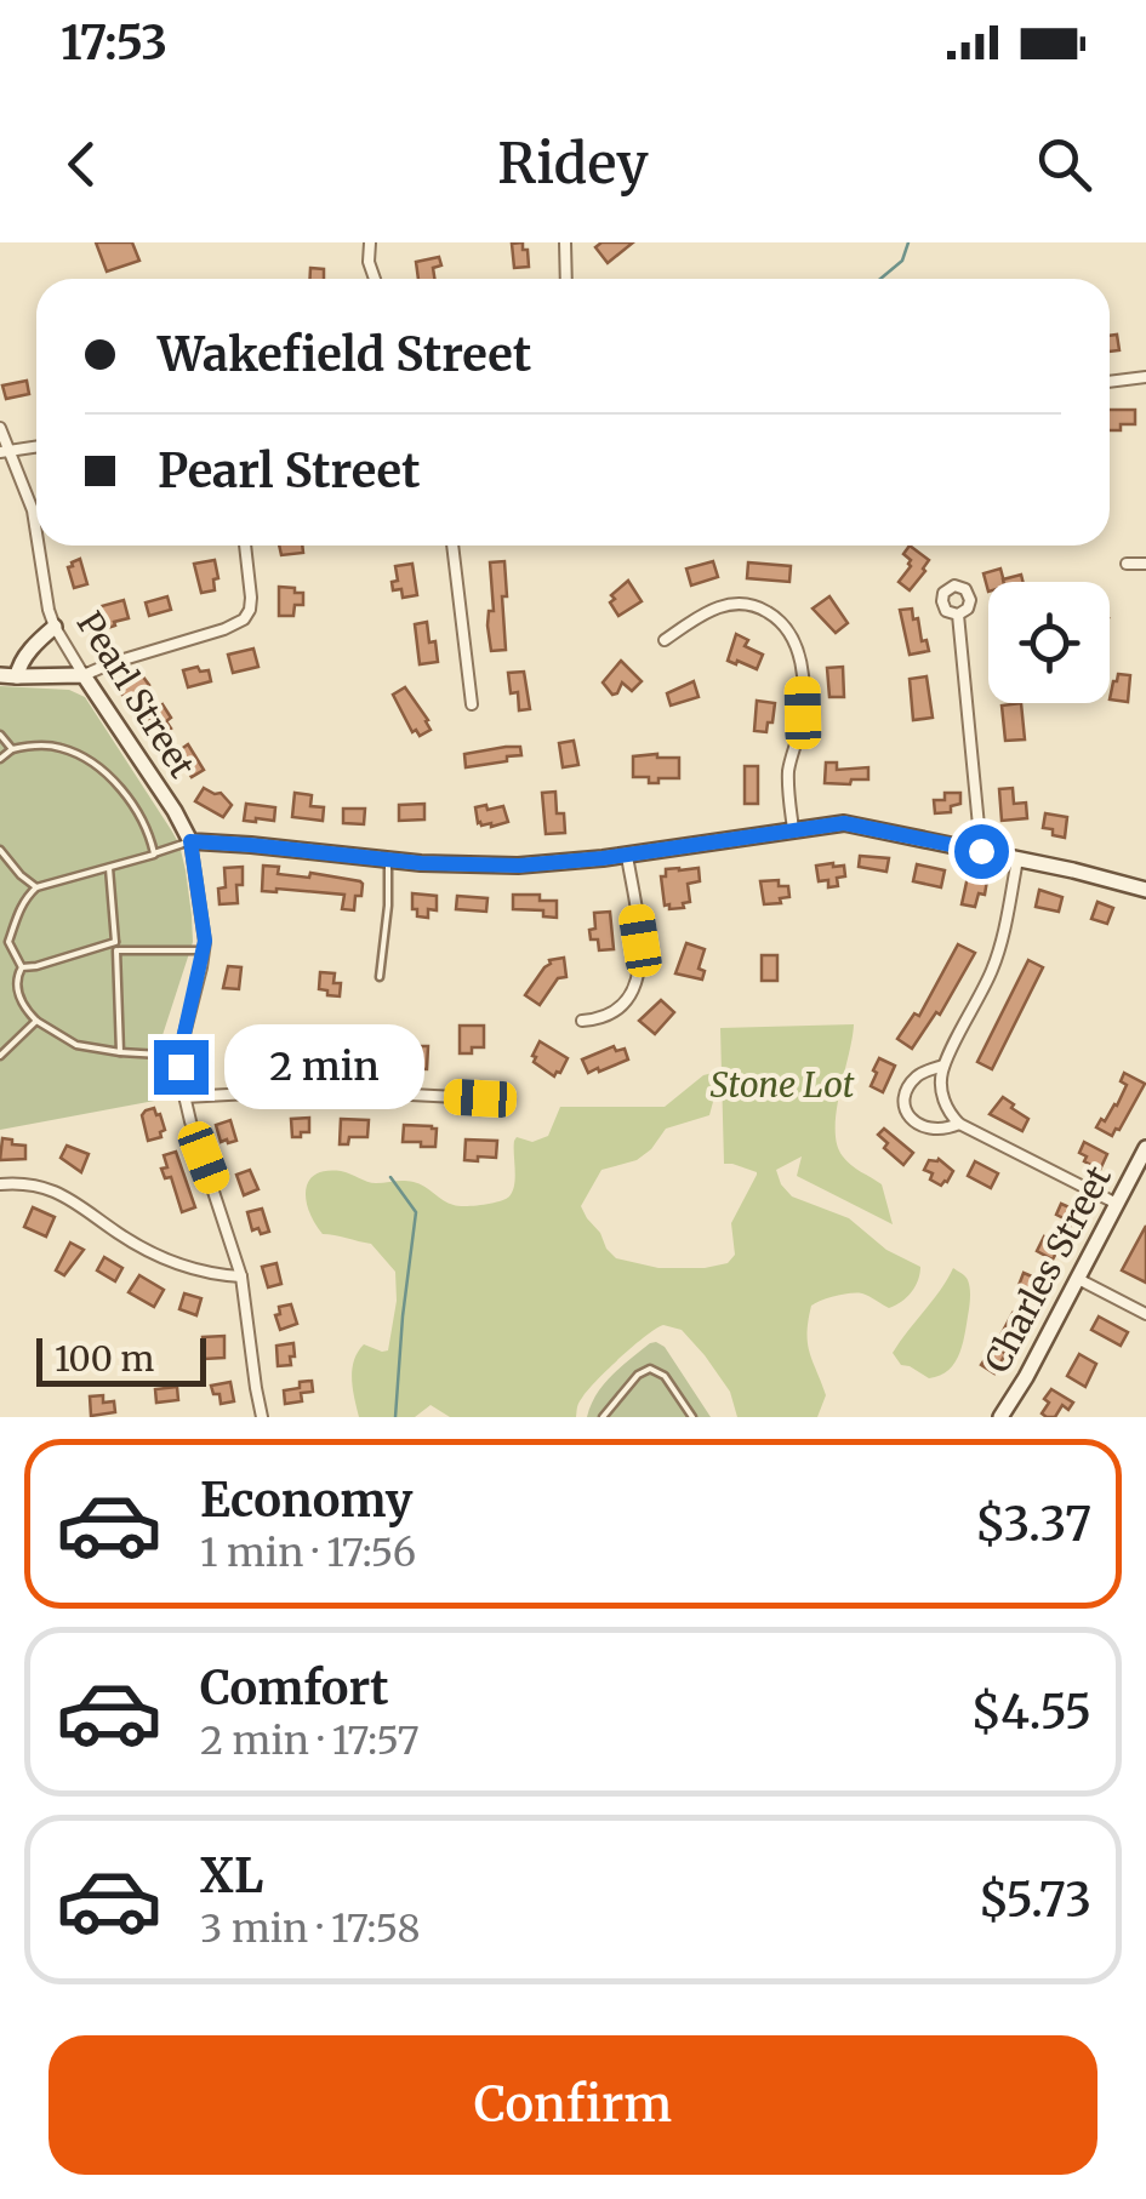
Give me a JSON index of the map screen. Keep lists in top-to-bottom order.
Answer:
{
  "streets": {
    "street": ["Pearl Street", "Charles Street"]
  },
  "parks": ["Stone Lot"],
  "scale_bar": "100 m",
  "page": {
    "status": "17:53",
    "header": "Ridey",
    "banner": ["Wakefield Street", "Pearl Street"],
    "bubble": "2 min",
    "scale": "100 m",
    "list": [
      {
        "name": "Economy",
        "note": "1 min · 17:56",
        "value": "$3.37"
      },
      {
        "name": "Comfort",
        "note": "2 min · 17:57",
        "value": "$4.55"
      },
      {
        "name": "XL",
        "note": "3 min · 17:58",
        "value": "$5.73"
      }
    ],
    "buttons": "Confirm"
  }
}
